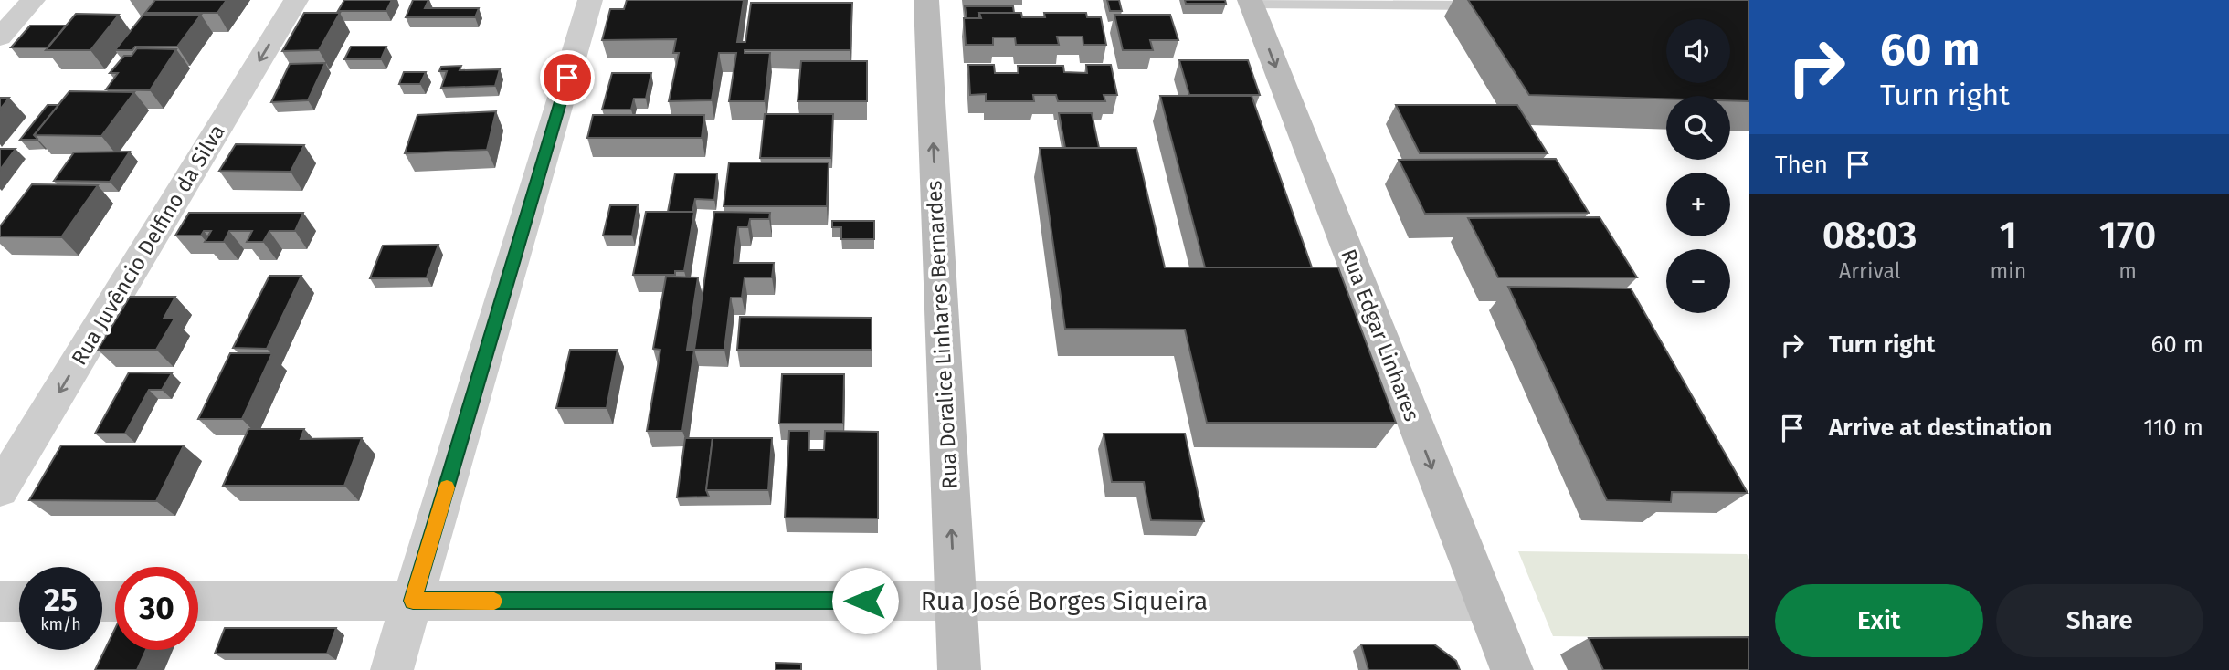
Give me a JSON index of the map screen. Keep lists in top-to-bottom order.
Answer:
{
  "streets": {
    "street": [
      "Rua Juvêncio Delfino da Silva",
      "Rua Doralice Linhares Bernardes",
      "Rua Edgar Linhares",
      "Rua José Borges Siqueira"
    ]
  },
  "crossings": [
    ["Rua Doralice Linhares Bernardes", "Rua José Borges Siqueira"],
    ["Rua Edgar Linhares", "Rua José Borges Siqueira"]
  ],
  "one_way": ["Rua Juvêncio Delfino da Silva", "Rua Doralice Linhares Bernardes", "Rua Edgar Linhares"],
  "page": {
    "turn": ["60 m", "Turn right"],
    "map_buttons": ["+", "−"],
    "then": "Then",
    "eta": [
      "08:03",
      "Arrival",
      "1",
      "min",
      "170",
      "m"
    ],
    "list": [
      {
        "name": "Turn right",
        "value": "60 m"
      },
      {
        "name": "Arrive at destination",
        "value": "110 m"
      }
    ],
    "speed": "25 km/h",
    "limit": "30",
    "buttons": ["Exit", "Share"]
  }
}
